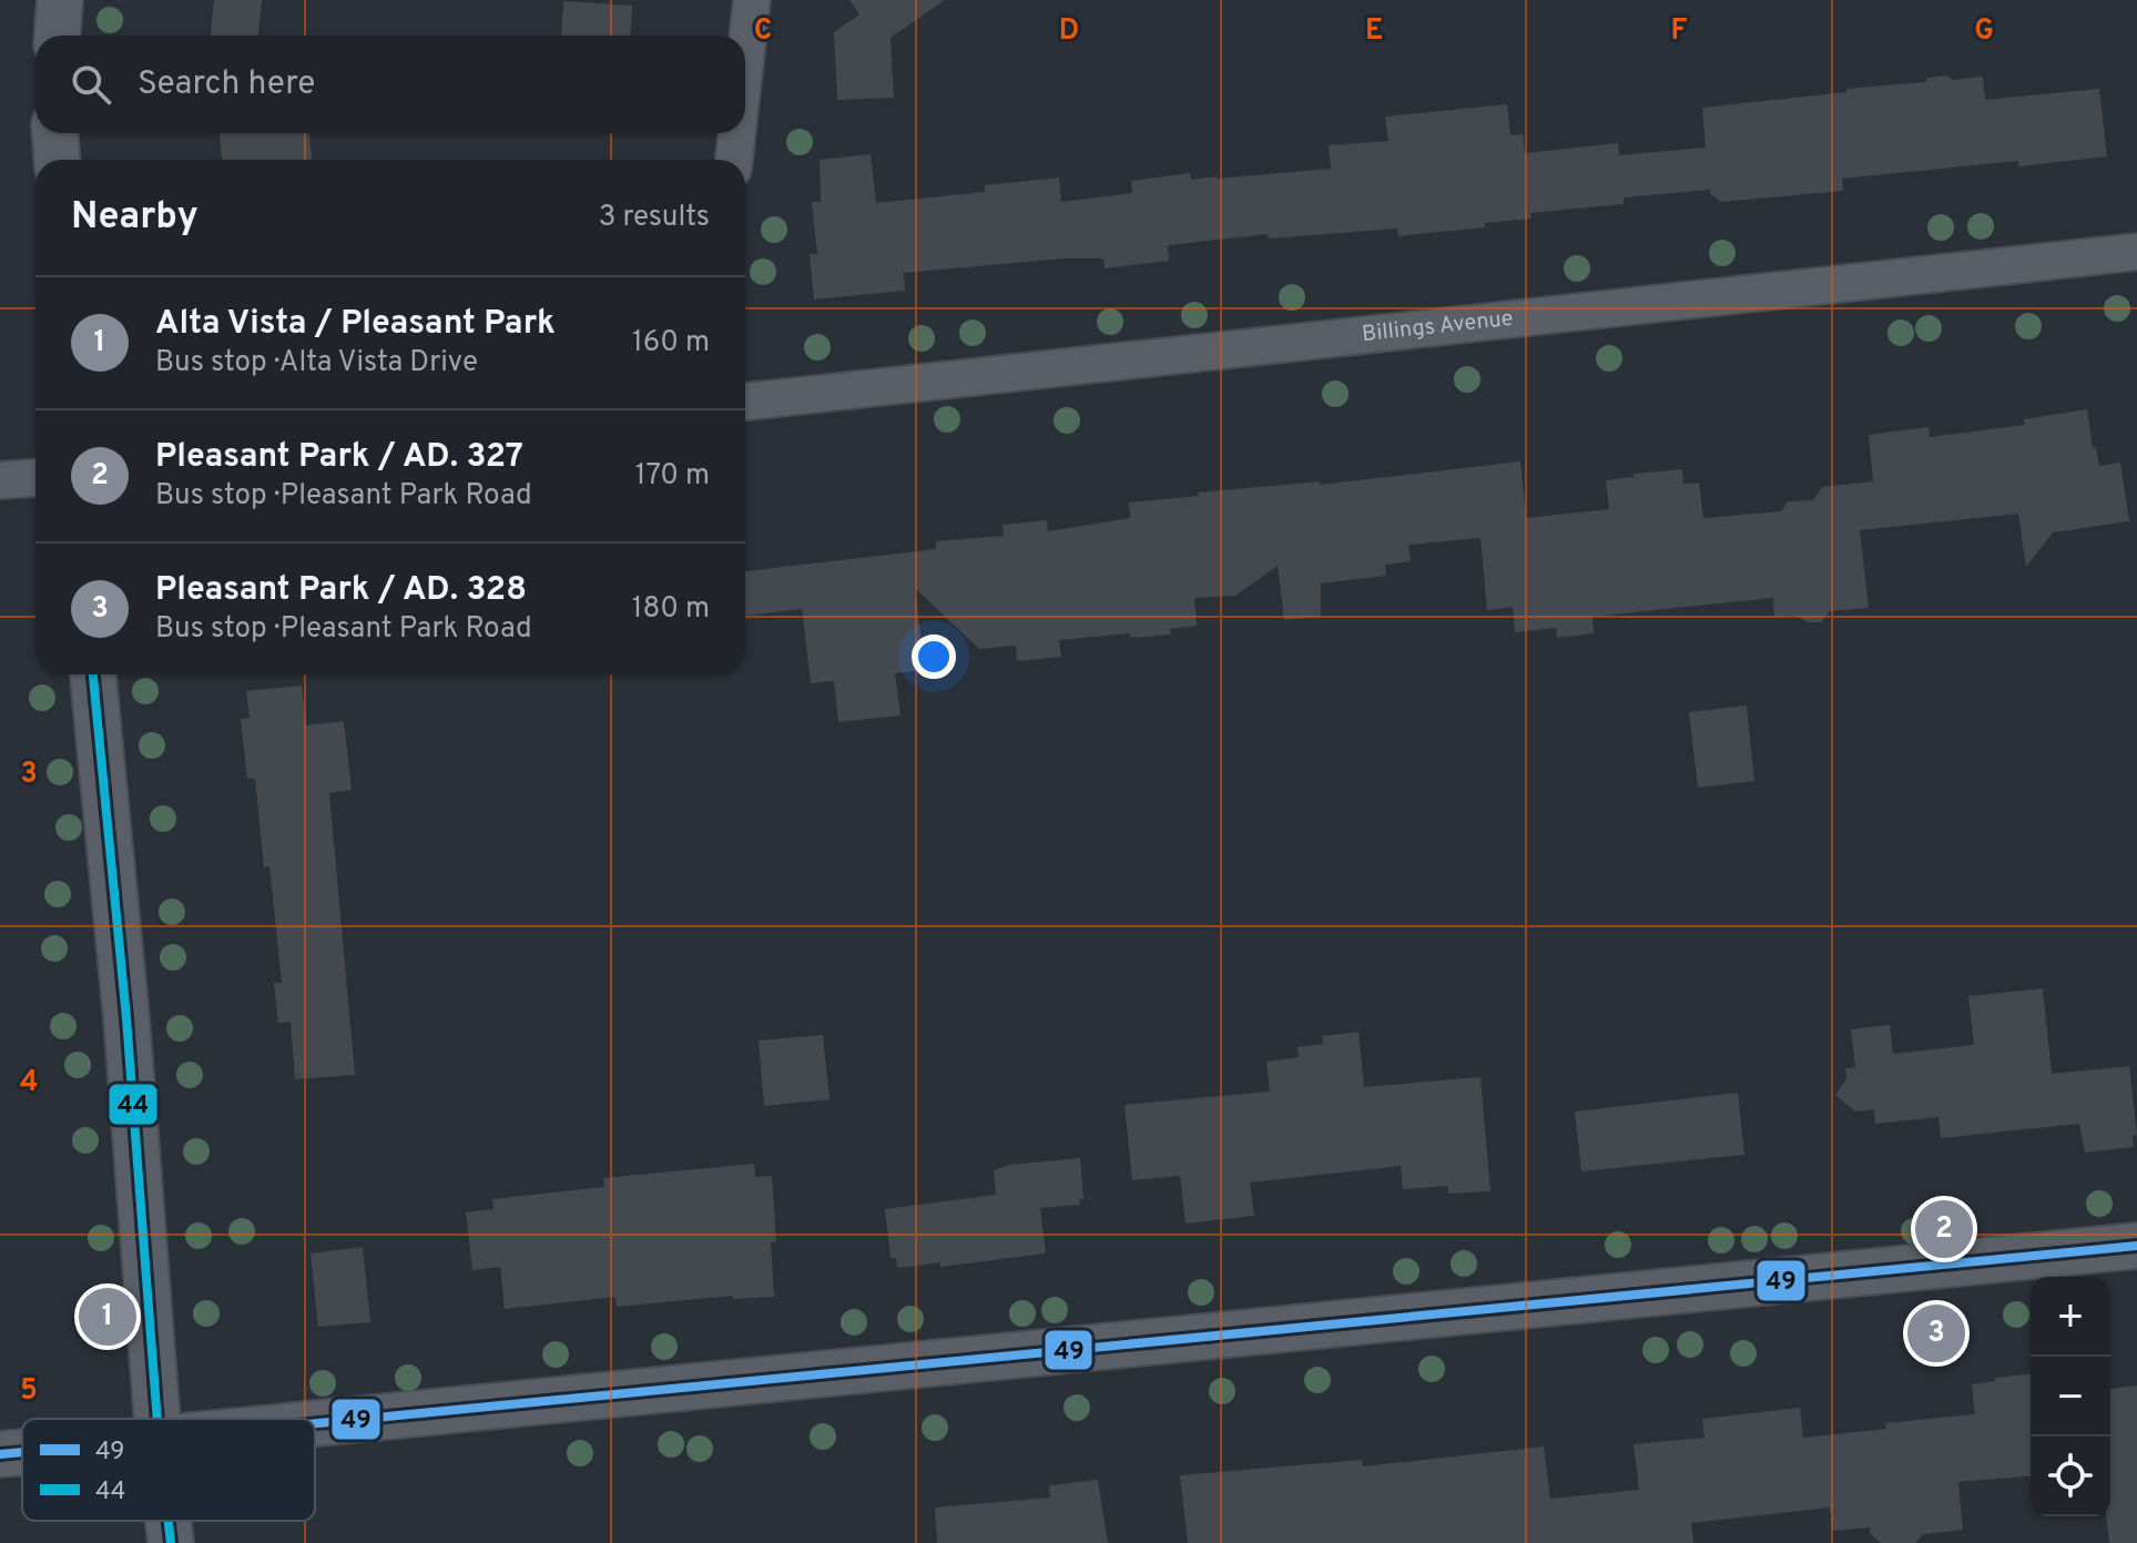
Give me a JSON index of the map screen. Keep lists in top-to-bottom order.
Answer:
{
  "streets": {
    "street": ["Billings Avenue"]
  },
  "lines": ["transit line 44", "transit line 49"],
  "legend": ["49", "44"],
  "page": {
    "search": "Search here",
    "heading": ["Nearby", "3 results"],
    "list": [
      {
        "mark": "1",
        "name": "Alta Vista / Pleasant Park",
        "note": "Bus stop · Alta Vista Drive",
        "value": "160 m"
      },
      {
        "mark": "2",
        "name": "Pleasant Park / AD. 327",
        "note": "Bus stop · Pleasant Park Road",
        "value": "170 m"
      },
      {
        "mark": "3",
        "name": "Pleasant Park / AD. 328",
        "note": "Bus stop · Pleasant Park Road",
        "value": "180 m"
      }
    ],
    "pins": ["2", "1", "3"],
    "map_buttons": ["+", "−"]
  },
  "grid": {
    "columns": [
      "C",
      "D",
      "E",
      "F",
      "G"
    ],
    "rows": ["3", "4", "5"]
  }
}
